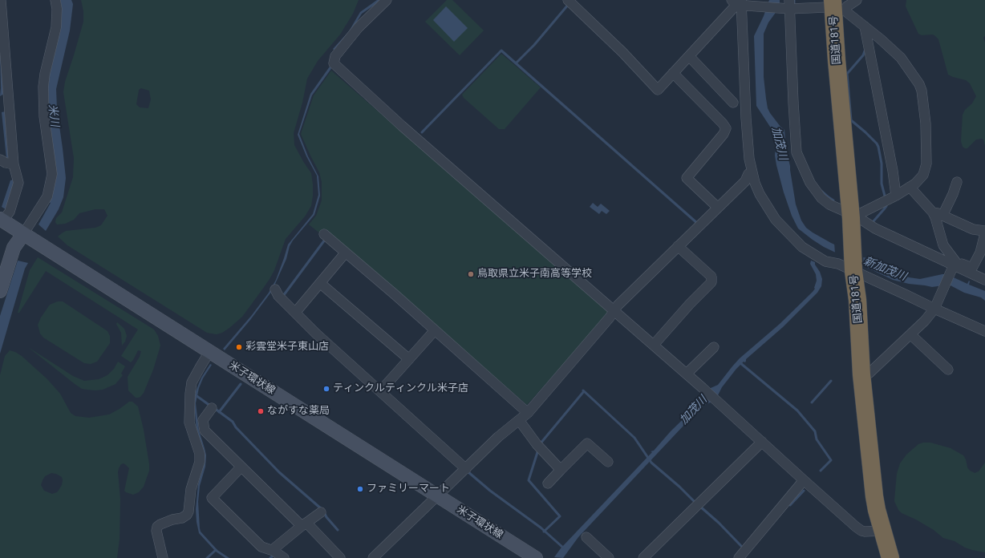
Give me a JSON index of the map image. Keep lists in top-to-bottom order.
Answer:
{
  "streets": {
    "highway": ["国道181号"],
    "main road": ["米子環状線"]
  },
  "water": ["米川", "加茂川", "新加茂川"],
  "places": [
    "鳥取県立米子南高等学校",
    "彩雲堂米子東山店",
    "ティンクルティンクル米子店",
    "ながすな薬局",
    "ファミリーマート"
  ]
}
